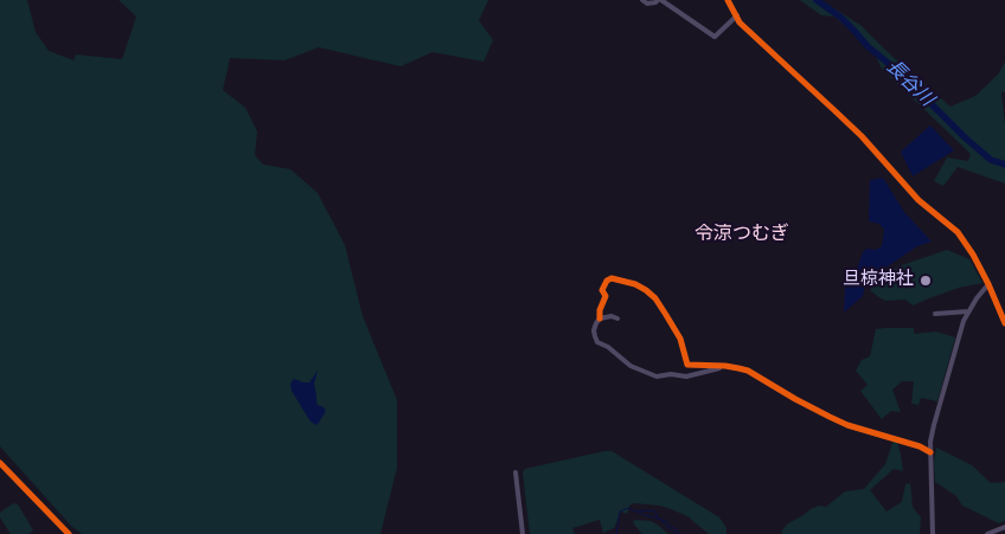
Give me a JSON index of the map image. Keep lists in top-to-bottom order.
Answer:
{
  "districts": ["令涼つむぎ"],
  "water": ["長谷川"],
  "places": ["旦椋神社"]
}
